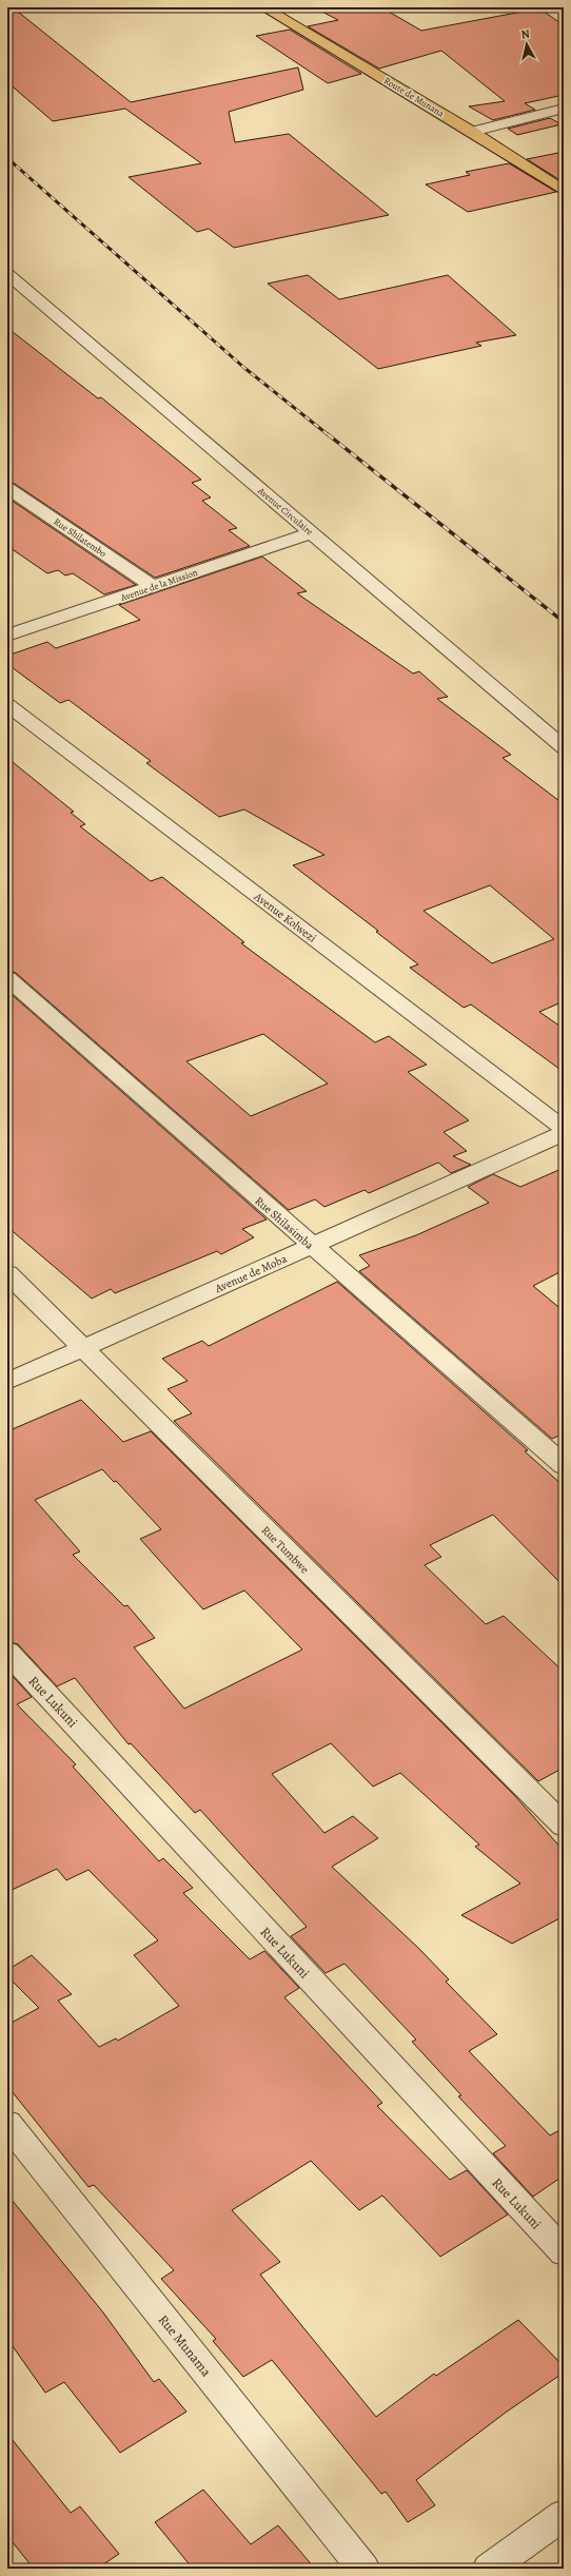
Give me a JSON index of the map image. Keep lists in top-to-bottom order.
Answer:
{
  "streets": {
    "main road": ["Route de Munana"],
    "street": [
      "Avenue Circulaire",
      "Rue Shilatembo",
      "Avenue de la Mission",
      "Avenue Kolwezi",
      "Rue Shilasimba",
      "Avenue de Moba",
      "Rue Tumbwe",
      "Rue Lukuni",
      "Rue Munama"
    ]
  },
  "crossings": [
    ["Avenue Circulaire", "Avenue de la Mission"],
    ["Rue Shilatembo", "Avenue de la Mission"],
    ["Rue Shilasimba", "Avenue de Moba"],
    ["Avenue de Moba", "Rue Tumbwe"]
  ],
  "north": "top"
}
